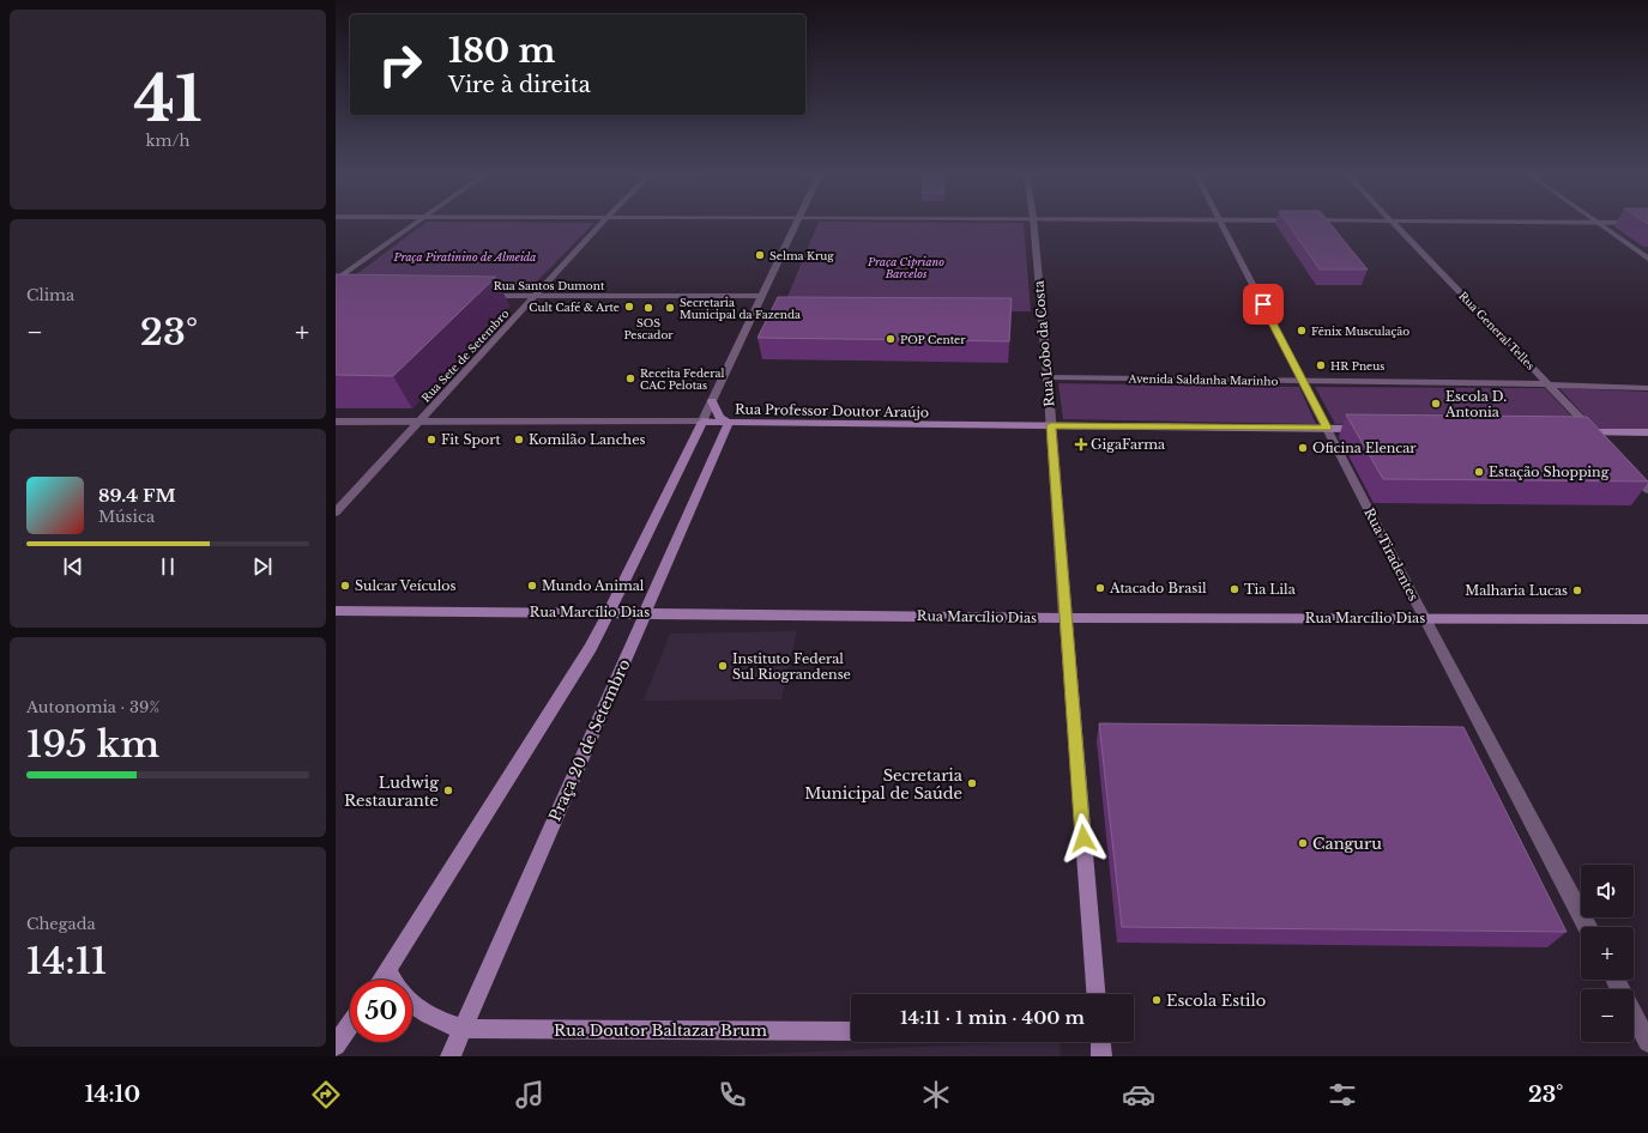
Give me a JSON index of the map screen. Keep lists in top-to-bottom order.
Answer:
{
  "streets": {
    "main road": [
      "Rua Lobo da Costa",
      "Rua Professor Doutor Araújo",
      "Rua Marcílio Dias",
      "Praça 20 de Setembro",
      "Rua Doutor Baltazar Brum"
    ],
    "street": [
      "Rua Santos Dumont",
      "Rua General Telles",
      "Rua Sete de Setembro",
      "Avenida Saldanha Marinho",
      "Rua Tiradentes"
    ]
  },
  "crossings": [
    ["Rua Santos Dumont", "Rua Sete de Setembro"],
    ["Rua General Telles", "Avenida Saldanha Marinho"],
    ["Rua Lobo da Costa", "Avenida Saldanha Marinho"],
    ["Rua Lobo da Costa", "Rua Professor Doutor Araújo"],
    ["Rua Lobo da Costa", "Rua Marcílio Dias"],
    ["Rua Sete de Setembro", "Rua Professor Doutor Araújo"],
    ["Avenida Saldanha Marinho", "Rua Tiradentes"],
    ["Rua Professor Doutor Araújo", "Rua Tiradentes"],
    ["Rua Professor Doutor Araújo", "Praça 20 de Setembro"],
    ["Rua Tiradentes", "Rua Marcílio Dias"],
    ["Rua Marcílio Dias", "Praça 20 de Setembro"],
    ["Praça 20 de Setembro", "Rua Doutor Baltazar Brum"]
  ],
  "parks": ["Praça Piratinino de Almeida", "Praça Cipriano Barcelos"],
  "places": {
    "other": [
      "Selma Krug",
      "Cult Café & Arte",
      "SOS Pescador",
      "Secretaria Municipal da Fazenda",
      "Fênix Musculação",
      "POP Center",
      "HR Pneus",
      "Receita Federal CAC Pelotas",
      "Escola D. Antonia",
      "Fit Sport",
      "Komilão Lanches",
      "Oficina Elencar",
      "Estação Shopping",
      "Sulcar Veículos",
      "Mundo Animal",
      "Atacado Brasil",
      "Tia Lila",
      "Malharia Lucas",
      "Instituto Federal Sul Riograndense",
      "Secretaria Municipal de Saúde",
      "Ludwig Restaurante",
      "Canguru",
      "Escola Estilo"
    ],
    "health": ["GigaFarma"]
  },
  "page": {
    "tile": [
      ["41", "km/h"],
      "Clima",
      ["Autonomia · 39%", "195 km"],
      ["Chegada", "14:11"]
    ],
    "turn": ["180 m", "Vire à direita"],
    "heat": ["−", "23°", "+"],
    "song": ["89.4 FM", "Música"],
    "map_buttons": ["+", "−"],
    "limit": "50",
    "trip": "14:11 · 1 min · 400 m",
    "tabs": ["14:10", "23°"]
  }
}
